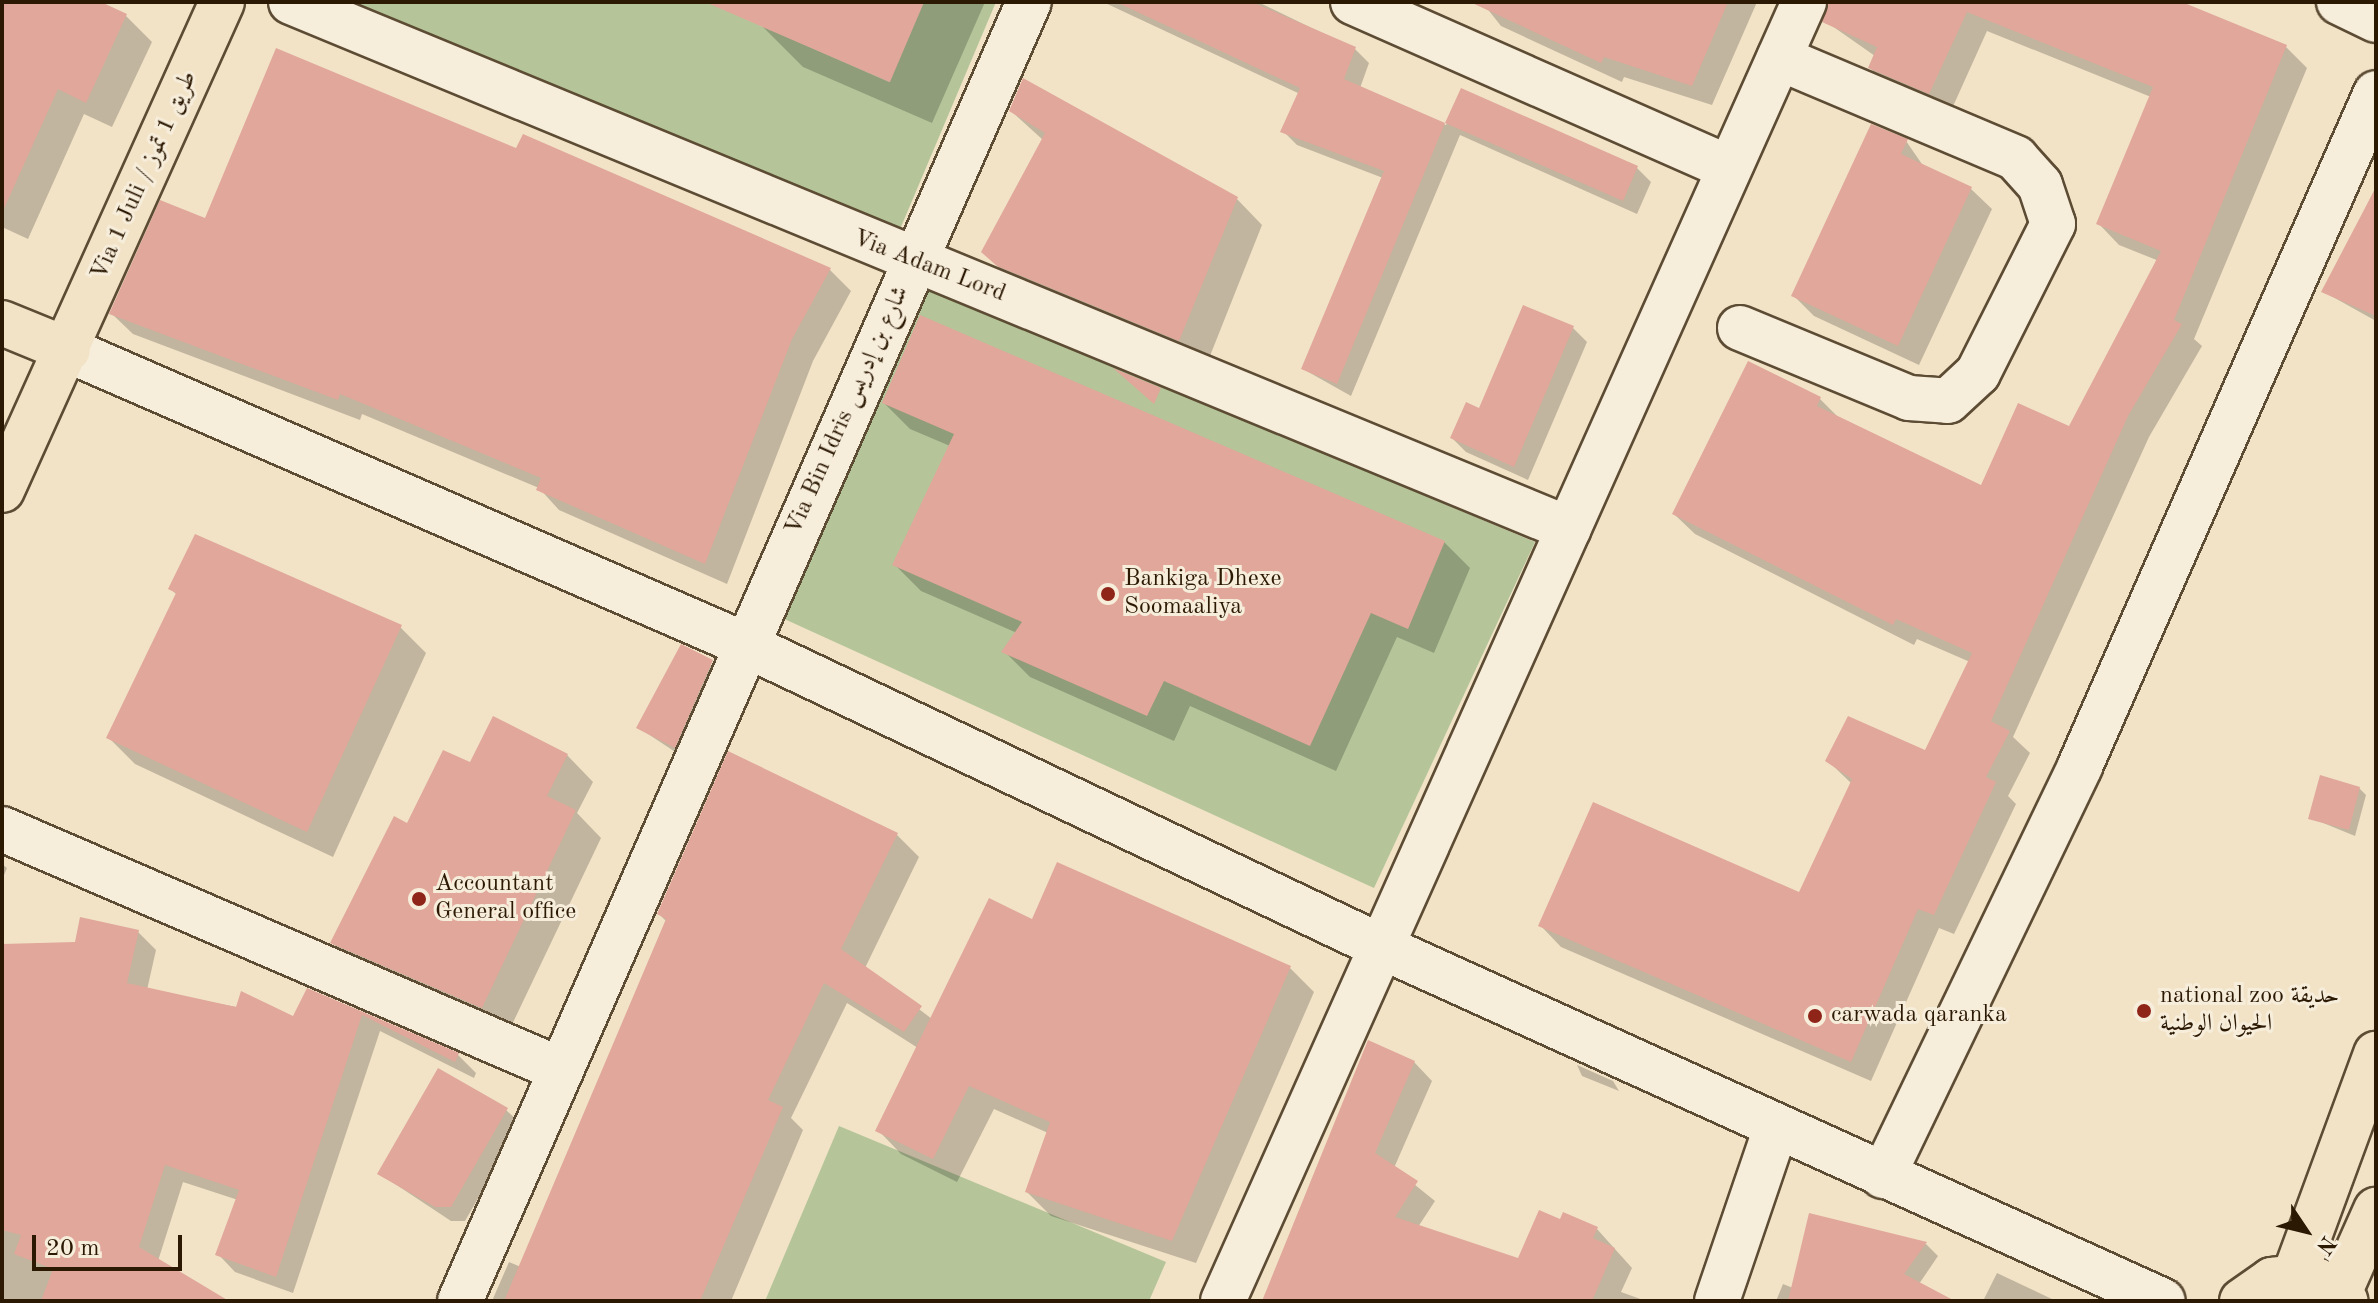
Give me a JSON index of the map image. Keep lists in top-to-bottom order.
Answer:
{
  "streets": {
    "main road": ["Via 1 Juli / طريق 1 تموز"],
    "street": ["Via Adam Lord", "Via Bin Idris شارع بن إدريس"]
  },
  "crossings": [
    ["Via Adam Lord", "Via Bin Idris شارع بن إدريس"]
  ],
  "places": [
    "Bankiga Dhexe Soomaaliya",
    "Accountant General office",
    "national zoo حديقة الحيوان الوطنية",
    "carwada qaranka"
  ],
  "scale_bar": "20 m",
  "north": "bottom right"
}
